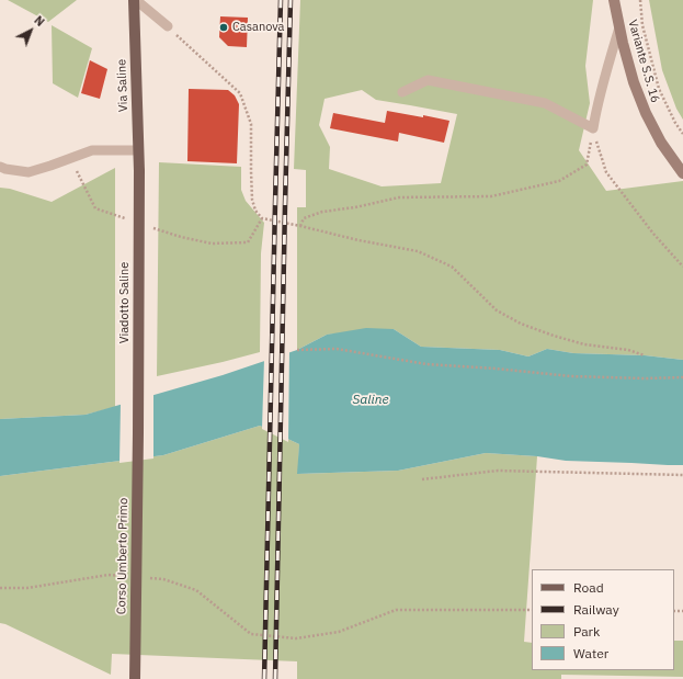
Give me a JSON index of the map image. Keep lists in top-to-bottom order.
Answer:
{
  "streets": {
    "main road": ["Via Saline", "Viadotto Saline", "Corso Umberto Primo"],
    "street": ["Variante S.S. 16"]
  },
  "crossings": [
    ["Via Saline", "Viadotto Saline"],
    ["Viadotto Saline", "Corso Umberto Primo"]
  ],
  "water": ["Saline"],
  "places": ["Casanova"],
  "legend": [
    "Road",
    "Railway",
    "Park",
    "Water"
  ],
  "north": "top right"
}
